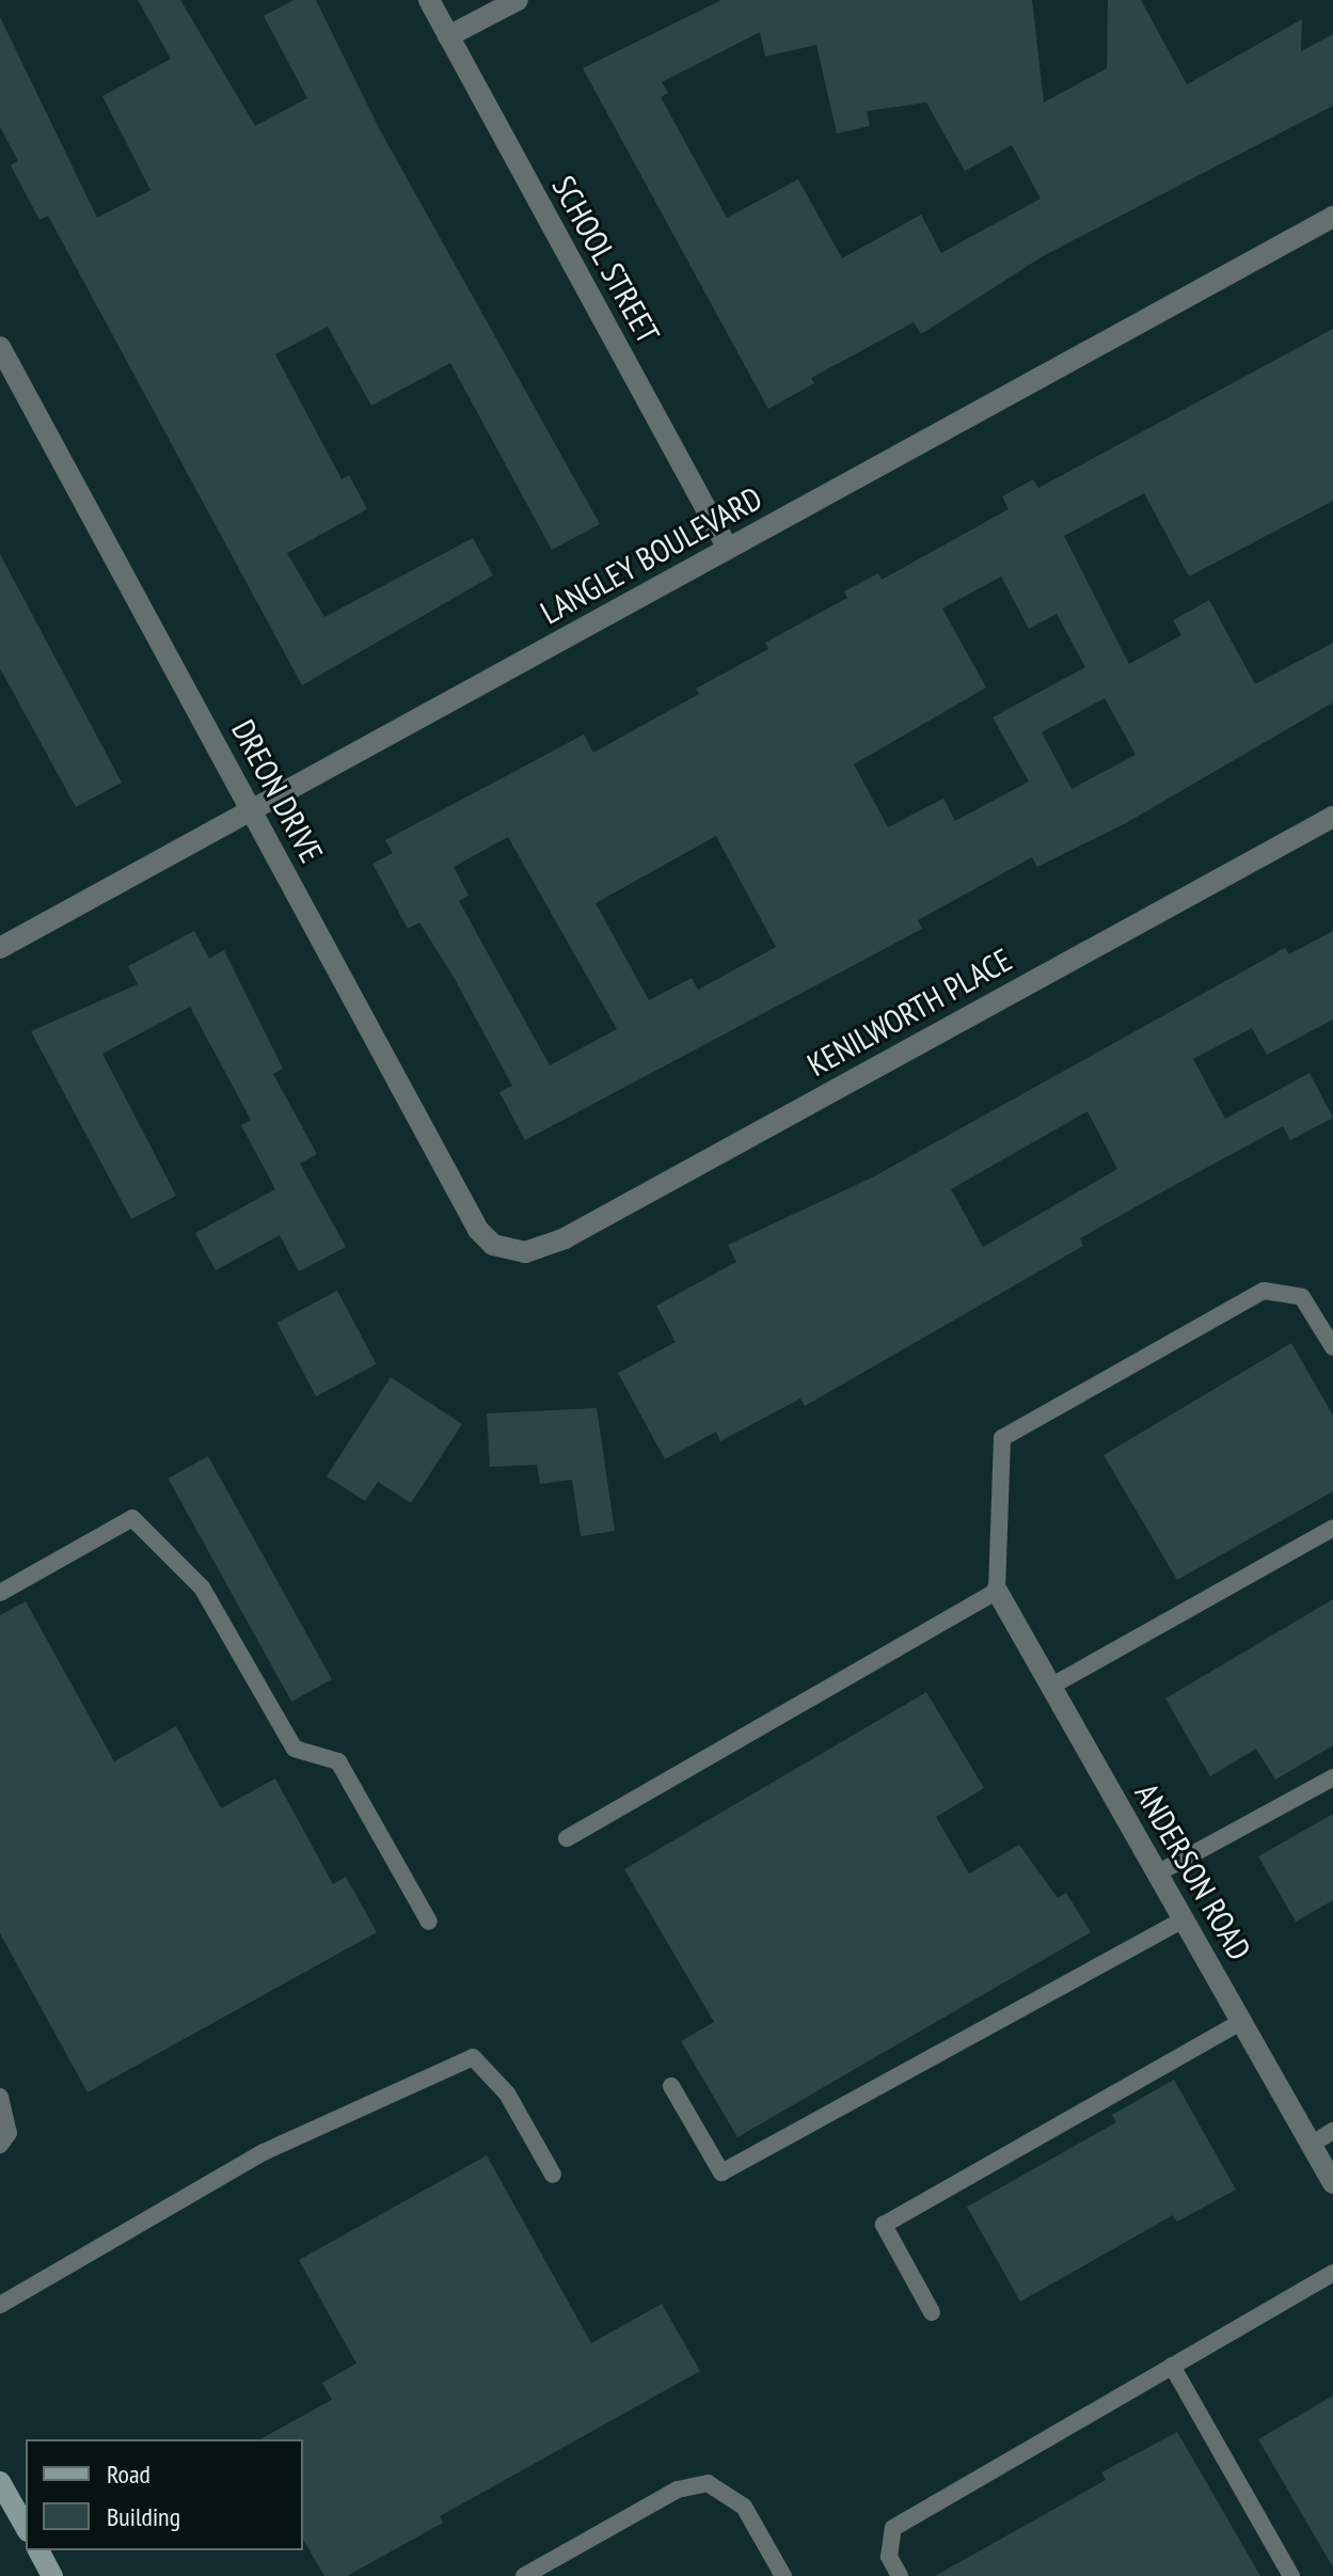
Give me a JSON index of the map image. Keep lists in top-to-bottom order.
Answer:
{
  "streets": {
    "street": [
      "SCHOOL STREET",
      "LANGLEY BOULEVARD",
      "DREON DRIVE",
      "KENILWORTH PLACE",
      "ANDERSON ROAD"
    ]
  },
  "crossings": [
    ["SCHOOL STREET", "LANGLEY BOULEVARD"],
    ["LANGLEY BOULEVARD", "DREON DRIVE"],
    ["DREON DRIVE", "KENILWORTH PLACE"]
  ],
  "legend": ["Road", "Building"]
}
